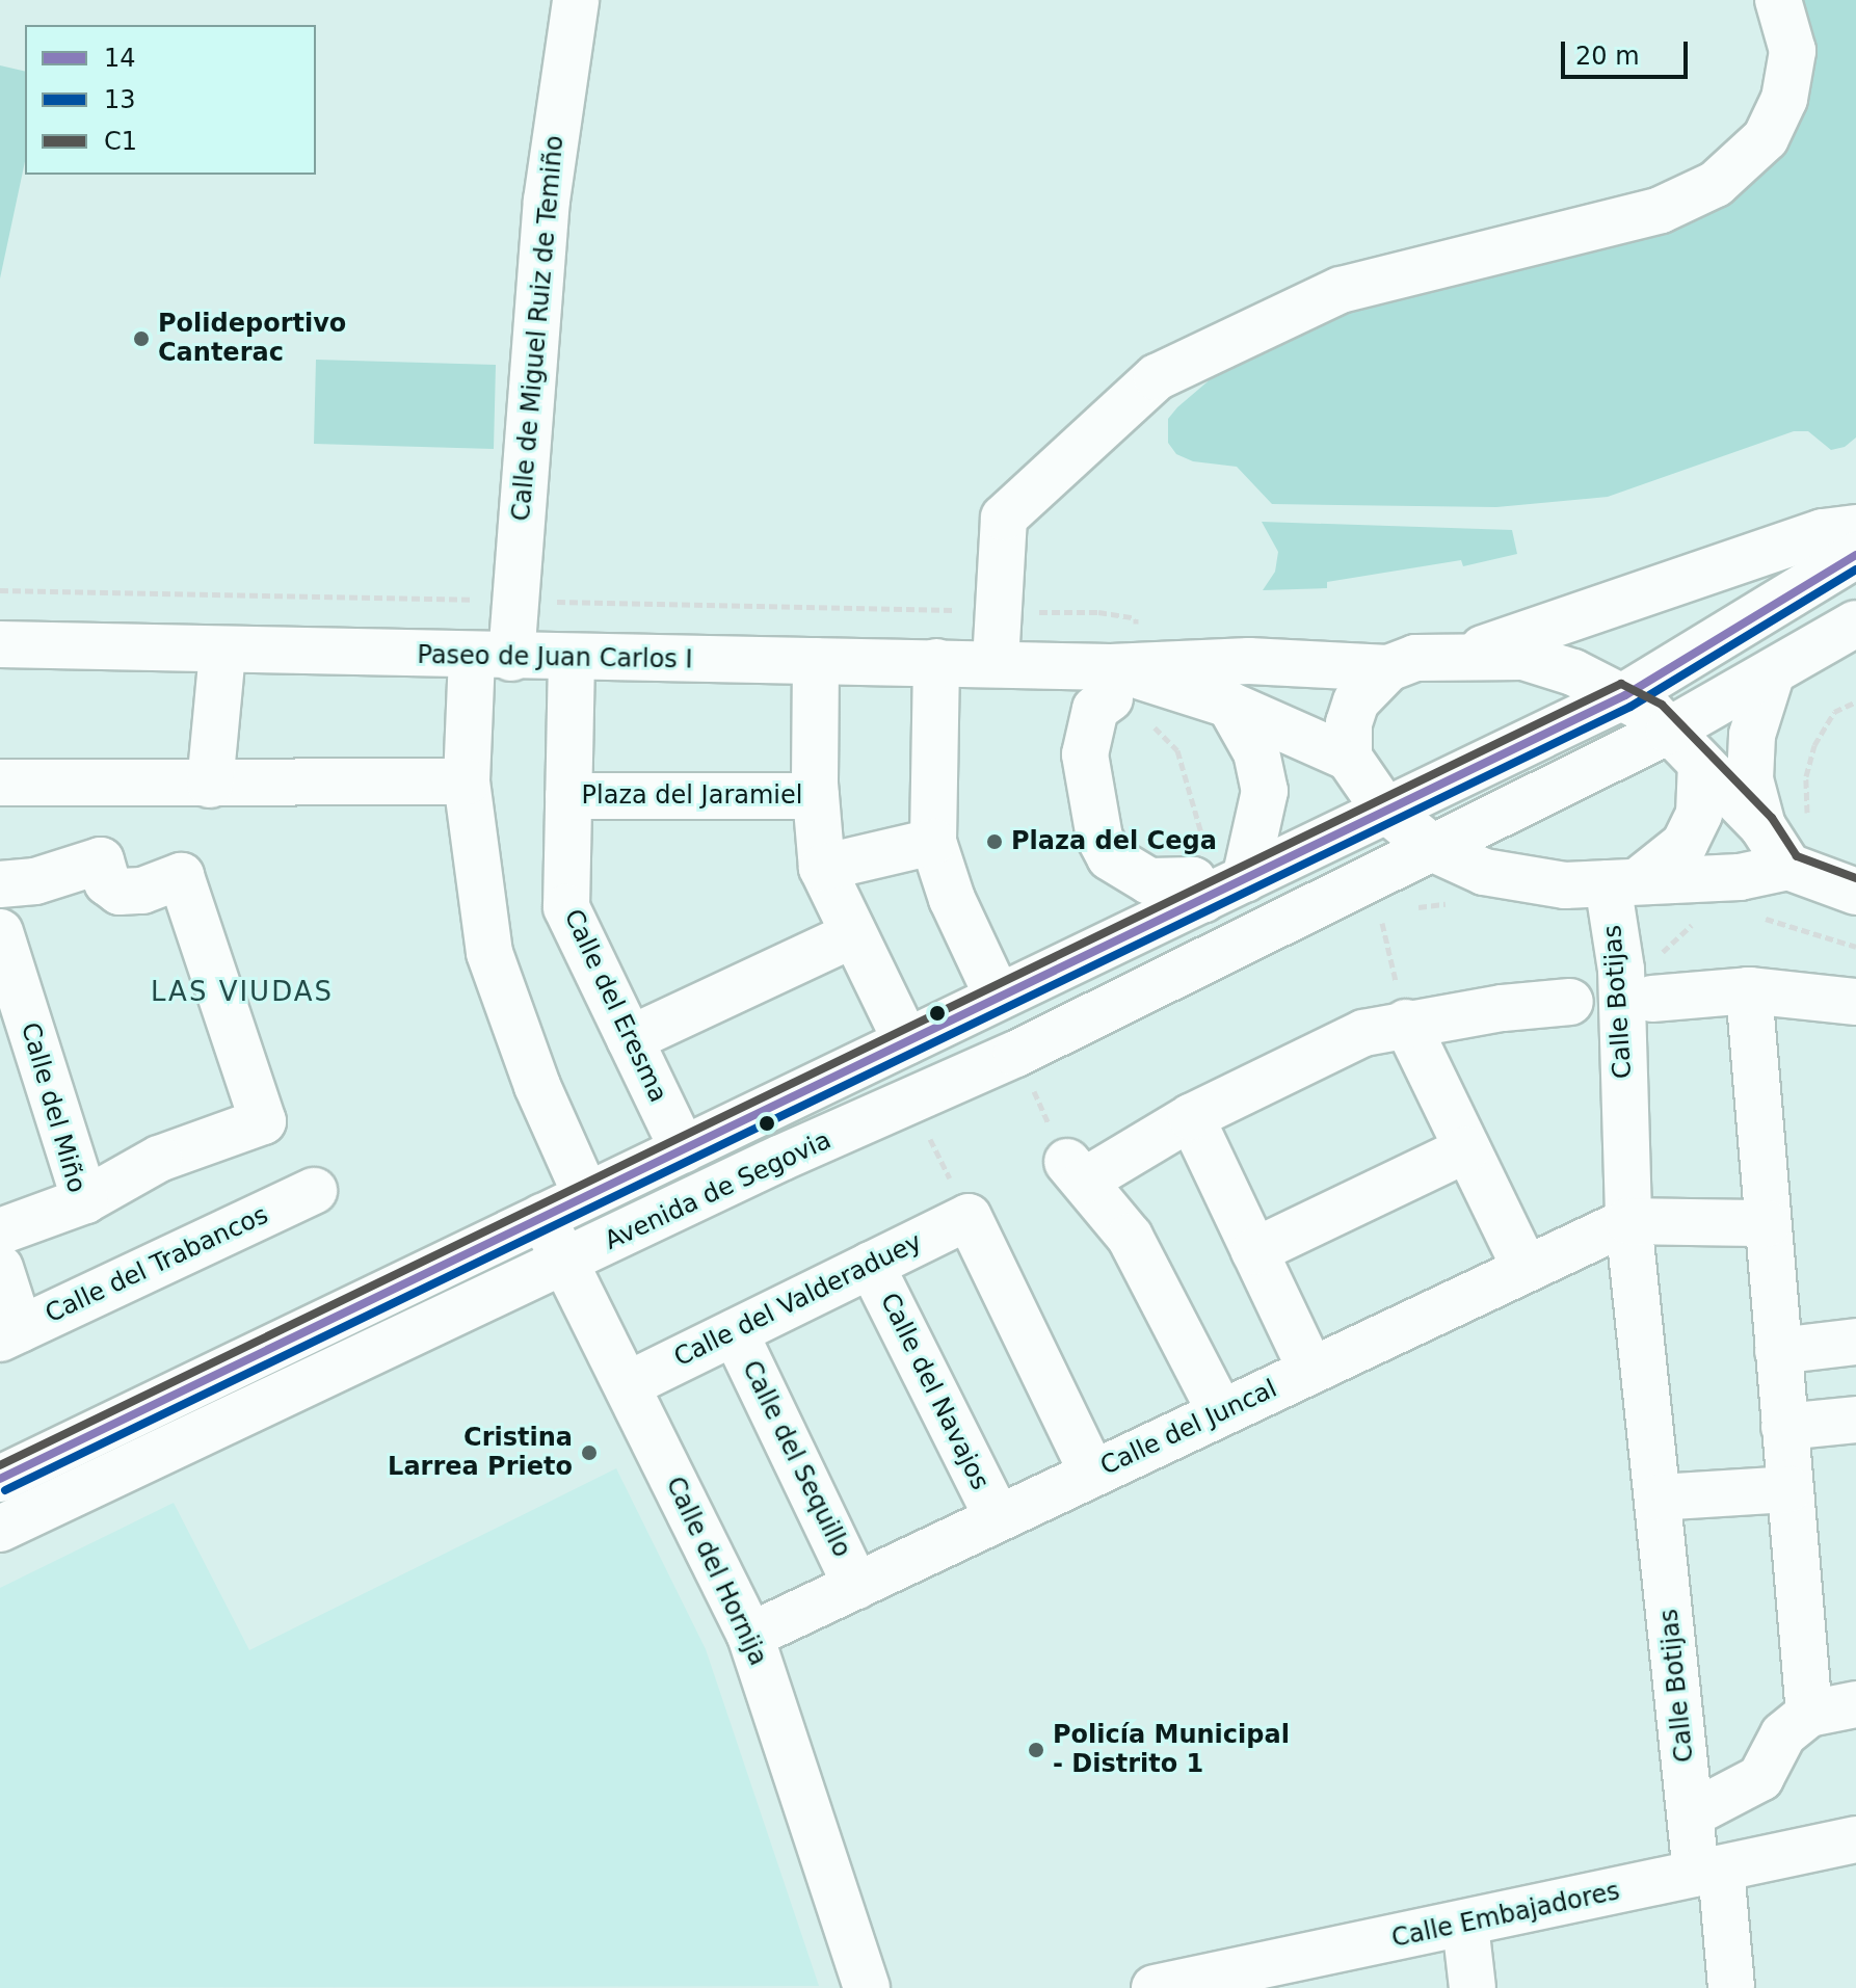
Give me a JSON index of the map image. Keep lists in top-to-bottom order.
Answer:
{
  "streets": {
    "street": [
      "Calle de Miguel Ruiz de Temiño",
      "Paseo de Juan Carlos I",
      "Plaza del Jaramiel",
      "Calle Botijas",
      "Calle del Eresma",
      "Calle del Miño",
      "Avenida de Segovia",
      "Calle del Trabancos",
      "Calle del Valderaduey",
      "Calle del Navajos",
      "Calle del Juncal",
      "Calle del Sequillo",
      "Calle del Hornija",
      "Calle Embajadores"
    ]
  },
  "crossings": [
    ["Calle de Miguel Ruiz de Temiño", "Paseo de Juan Carlos I"],
    ["Calle de Miguel Ruiz de Temiño", "Avenida de Segovia"],
    ["Paseo de Juan Carlos I", "Plaza del Jaramiel"],
    ["Paseo de Juan Carlos I", "Calle del Eresma"],
    ["Paseo de Juan Carlos I", "Avenida de Segovia"],
    ["Plaza del Jaramiel", "Calle del Eresma"],
    ["Plaza del Jaramiel", "Avenida de Segovia"],
    ["Calle Botijas", "Calle del Juncal"],
    ["Calle Botijas", "Calle Embajadores"],
    ["Calle del Eresma", "Avenida de Segovia"],
    ["Avenida de Segovia", "Calle del Hornija"],
    ["Calle del Valderaduey", "Calle del Navajos"],
    ["Calle del Valderaduey", "Calle del Sequillo"],
    ["Calle del Valderaduey", "Calle del Hornija"],
    ["Calle del Navajos", "Calle del Juncal"],
    ["Calle del Juncal", "Calle del Sequillo"],
    ["Calle del Juncal", "Calle del Hornija"]
  ],
  "districts": ["LAS VIUDAS"],
  "places": [
    "Polideportivo Canterac",
    "Plaza del Cega",
    "Cristina Larrea Prieto",
    "Policía Municipal - Distrito 1"
  ],
  "lines": ["transit line 14", "transit line 13", "transit line C1"],
  "legend": ["14", "13", "C1"],
  "scale_bar": "20 m"
}
